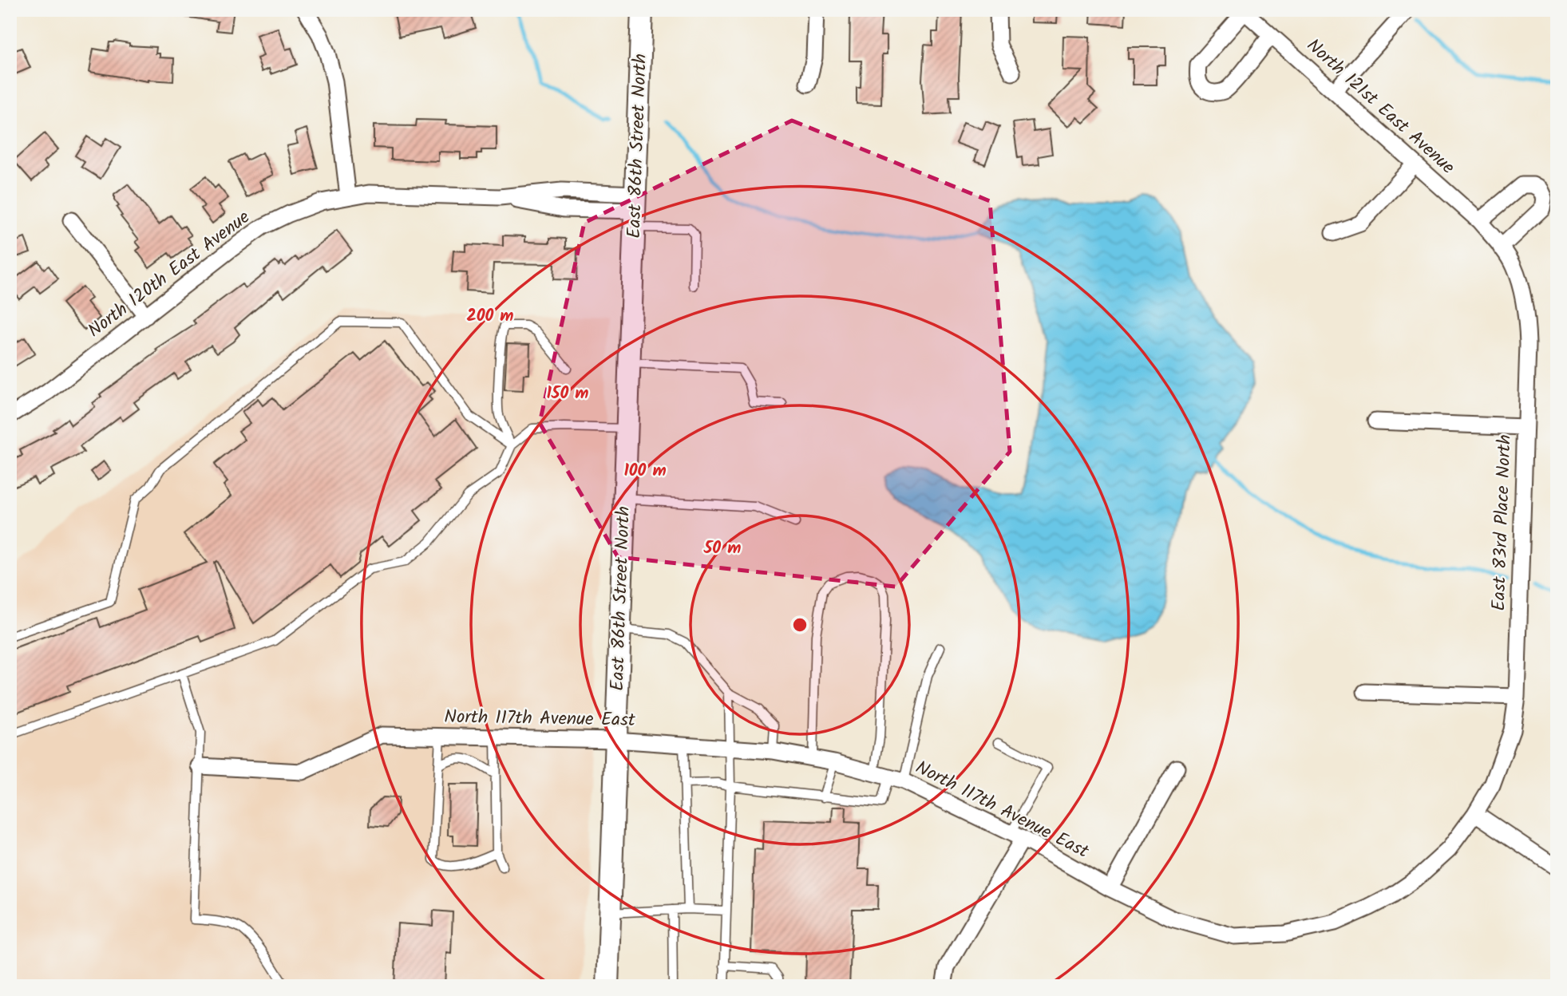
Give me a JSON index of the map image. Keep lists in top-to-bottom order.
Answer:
{
  "streets": {
    "main road": ["East 86th Street North"],
    "street": [
      "North 121st East Avenue",
      "North 120th East Avenue",
      "East 83rd Place North",
      "North 117th Avenue East"
    ]
  },
  "crossings": [
    ["North 121st East Avenue", "East 83rd Place North"],
    ["East 86th Street North", "North 120th East Avenue"],
    ["East 86th Street North", "North 117th Avenue East"],
    ["East 83rd Place North", "North 117th Avenue East"]
  ],
  "rings": [
    "200 m",
    "150 m",
    "100 m",
    "50 m"
  ]
}
